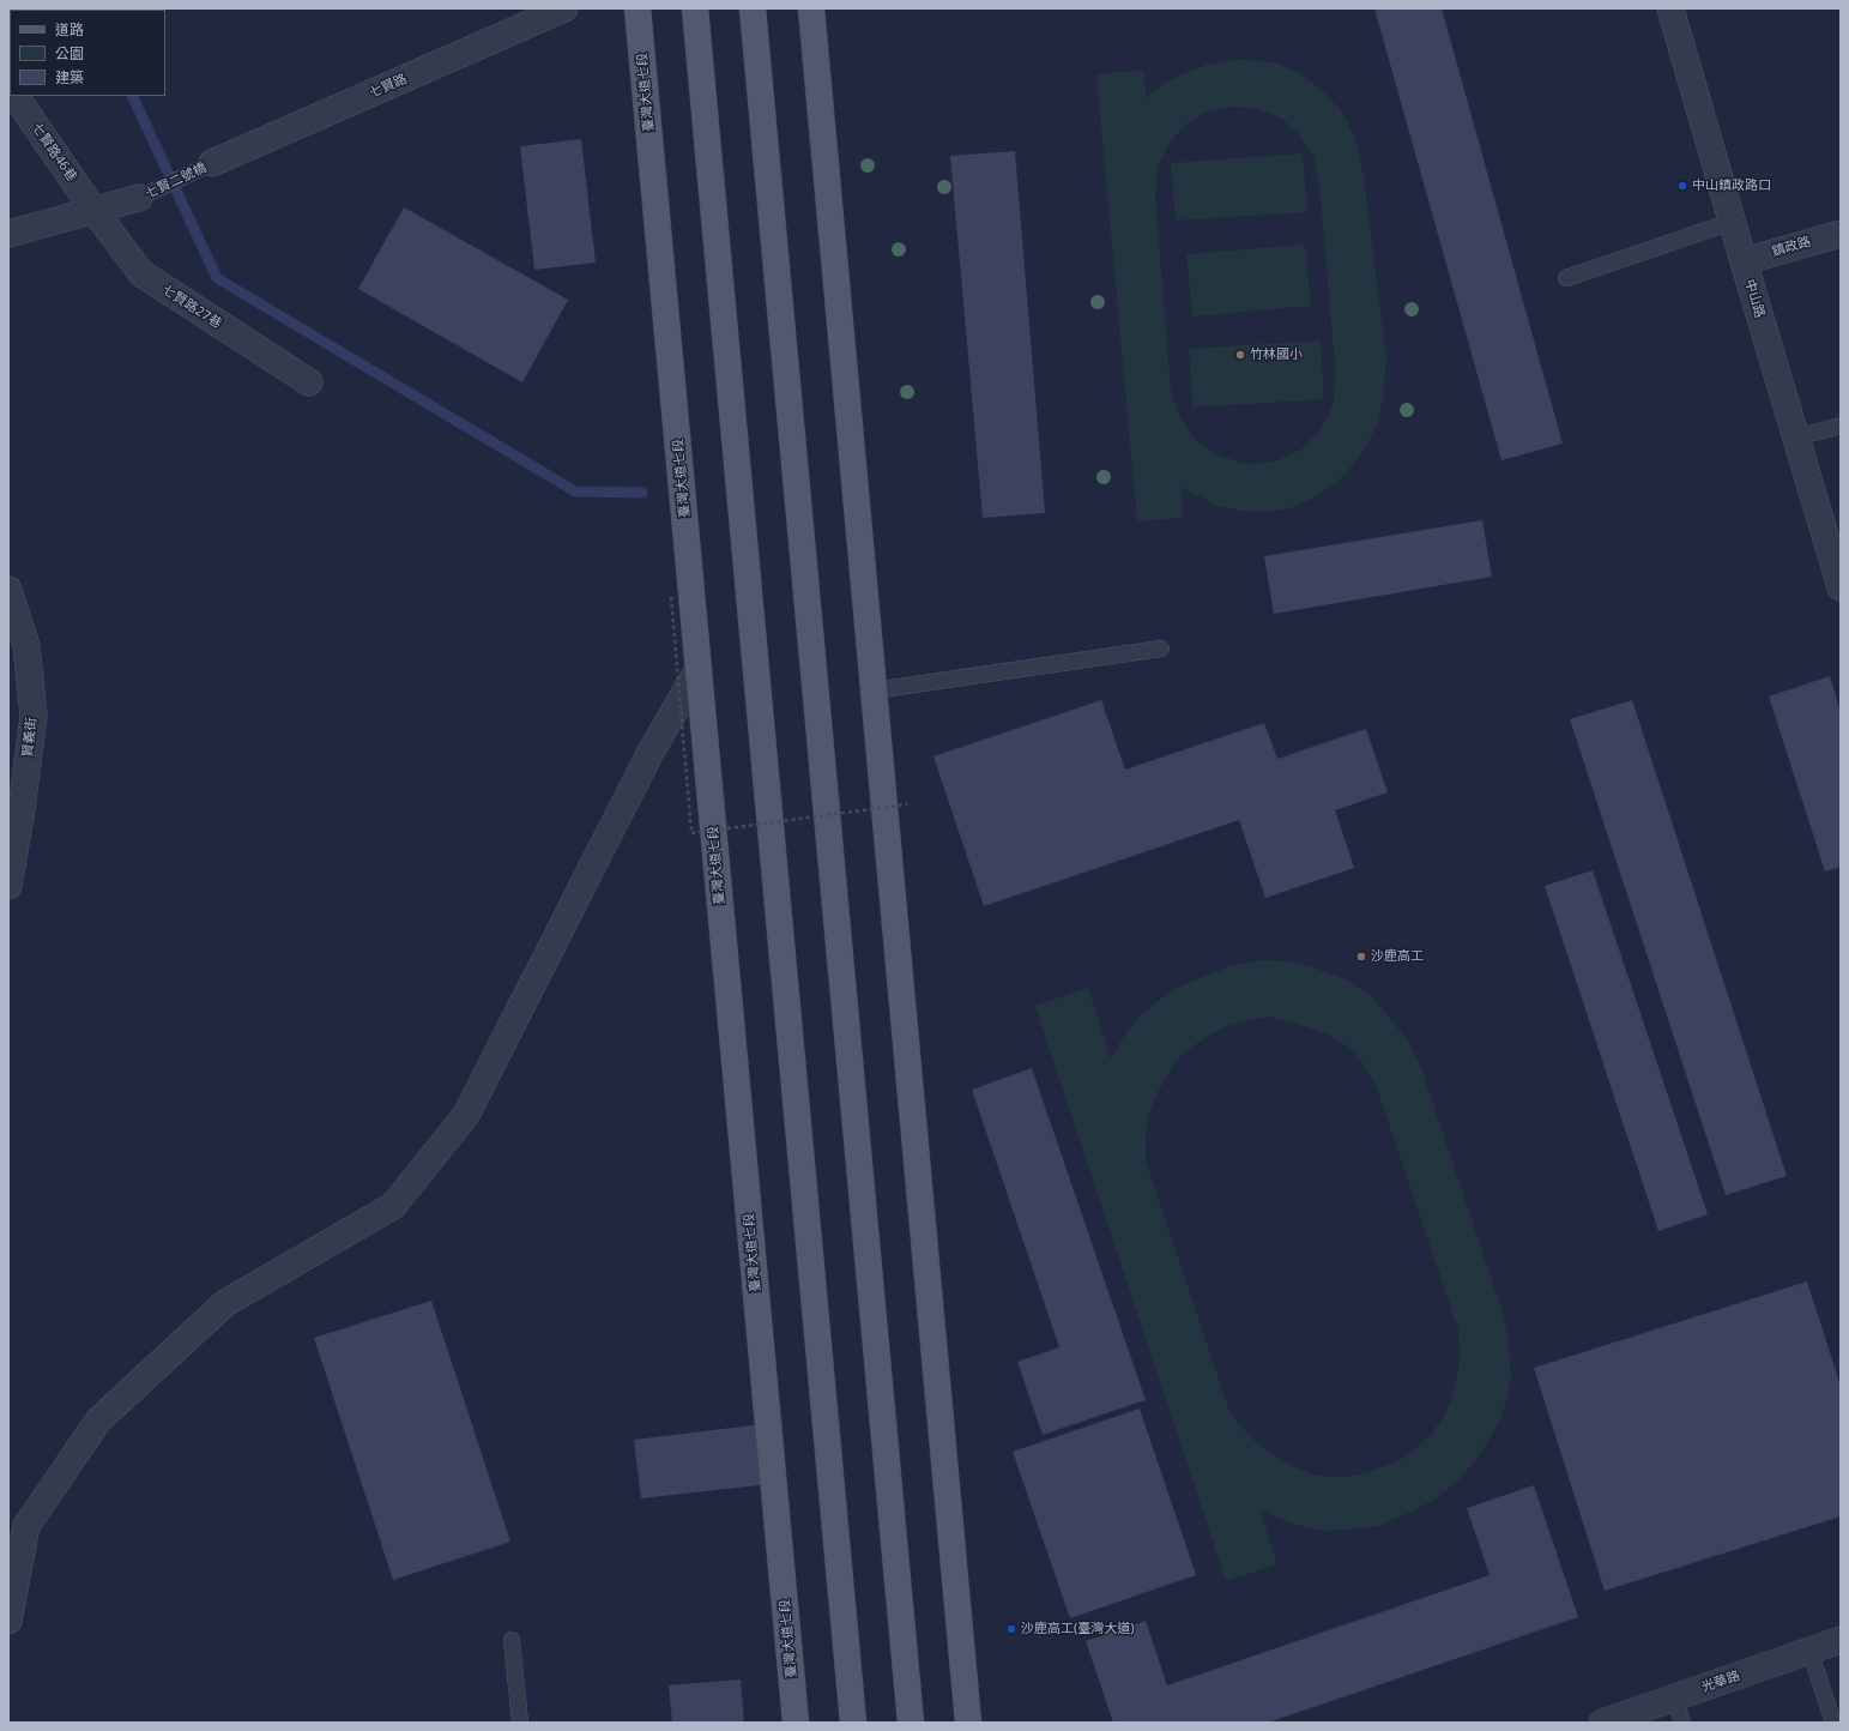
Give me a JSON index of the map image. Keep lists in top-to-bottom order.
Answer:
{
  "streets": {
    "main road": ["臺灣大道七段"],
    "street": [
      "七賢路",
      "七賢路46巷",
      "鎮政路",
      "中山路",
      "七賢路27巷",
      "賢義街",
      "光華路"
    ],
    "lane": ["七賢二號橋"]
  },
  "crossings": [
    ["七賢路", "七賢二號橋"],
    ["七賢路46巷", "七賢路27巷"],
    ["鎮政路", "中山路"]
  ],
  "places": [
    "中山鎮政路口",
    "竹林國小",
    "沙鹿高工",
    "沙鹿高工(臺灣大道)"
  ],
  "legend": ["道路", "公園", "建築"]
}
